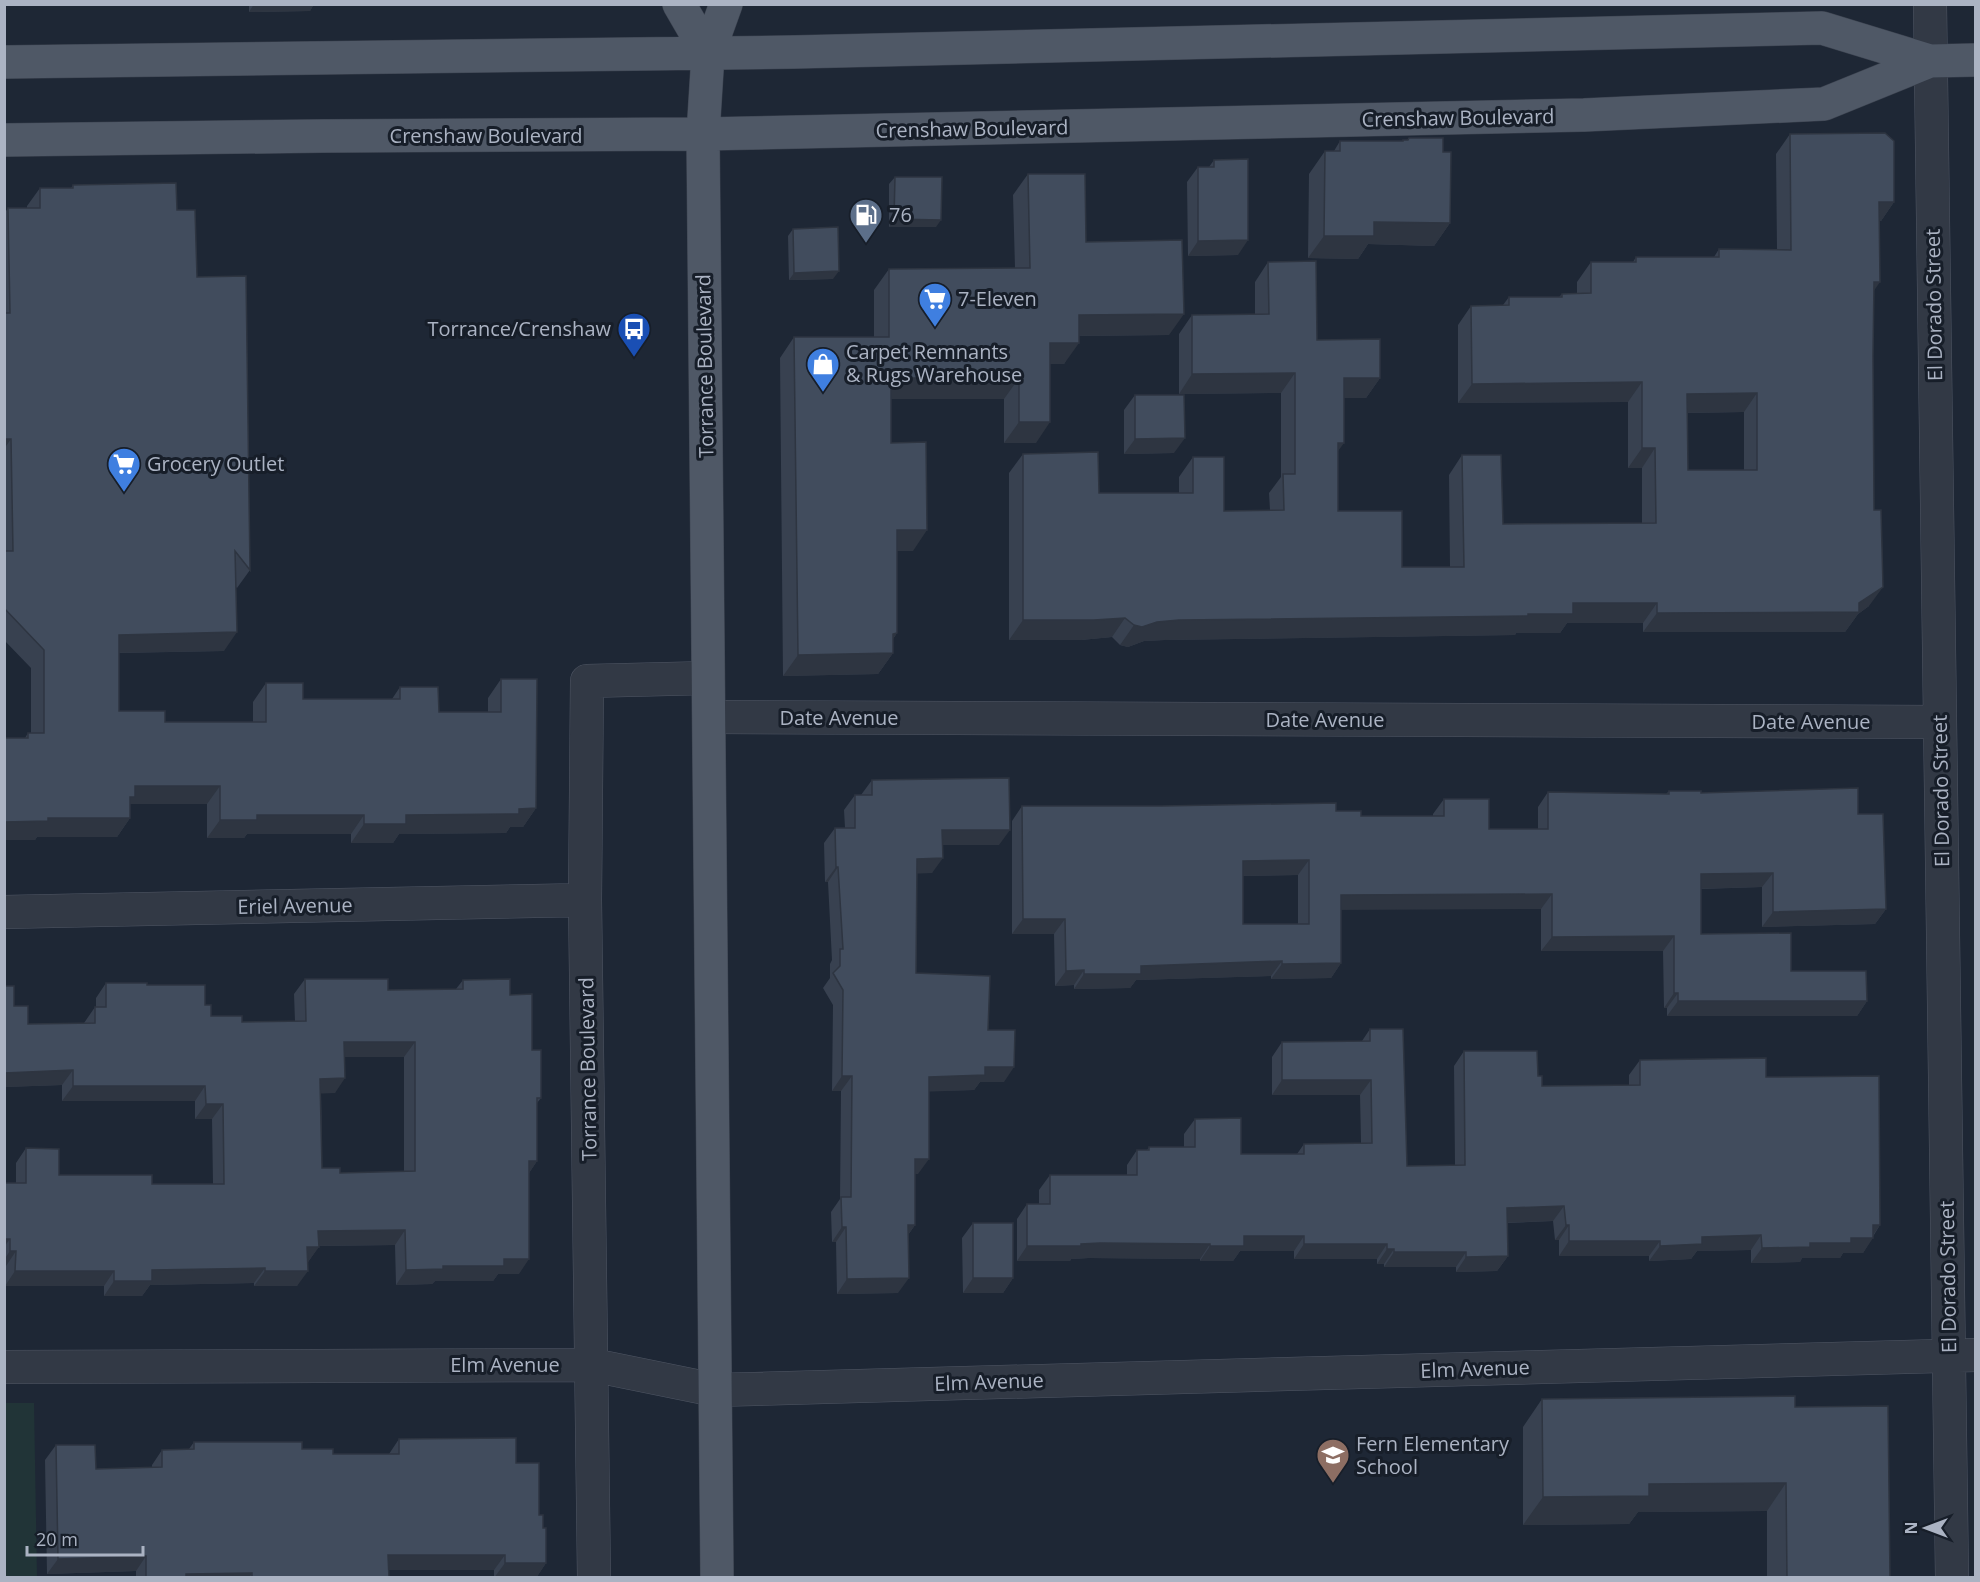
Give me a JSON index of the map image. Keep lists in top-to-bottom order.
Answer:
{
  "streets": {
    "main road": ["Crenshaw Boulevard", "Torrance Boulevard"],
    "street": [
      "El Dorado Street",
      "Date Avenue",
      "Eriel Avenue",
      "Elm Avenue"
    ]
  },
  "crossings": [
    ["Crenshaw Boulevard", "El Dorado Street"],
    ["Crenshaw Boulevard", "Torrance Boulevard"],
    ["El Dorado Street", "Date Avenue"],
    ["El Dorado Street", "Elm Avenue"],
    ["Torrance Boulevard", "Date Avenue"],
    ["Torrance Boulevard", "Eriel Avenue"],
    ["Torrance Boulevard", "Elm Avenue"]
  ],
  "places": {
    "fuel station": ["76"],
    "supermarket": ["7-Eleven", "Grocery Outlet"],
    "bus stop": ["Torrance/Crenshaw"],
    "shop": ["Carpet Remnants & Rugs Warehouse"],
    "school or university": ["Fern Elementary School"]
  },
  "scale_bar": "20 m",
  "north": "left"
}
